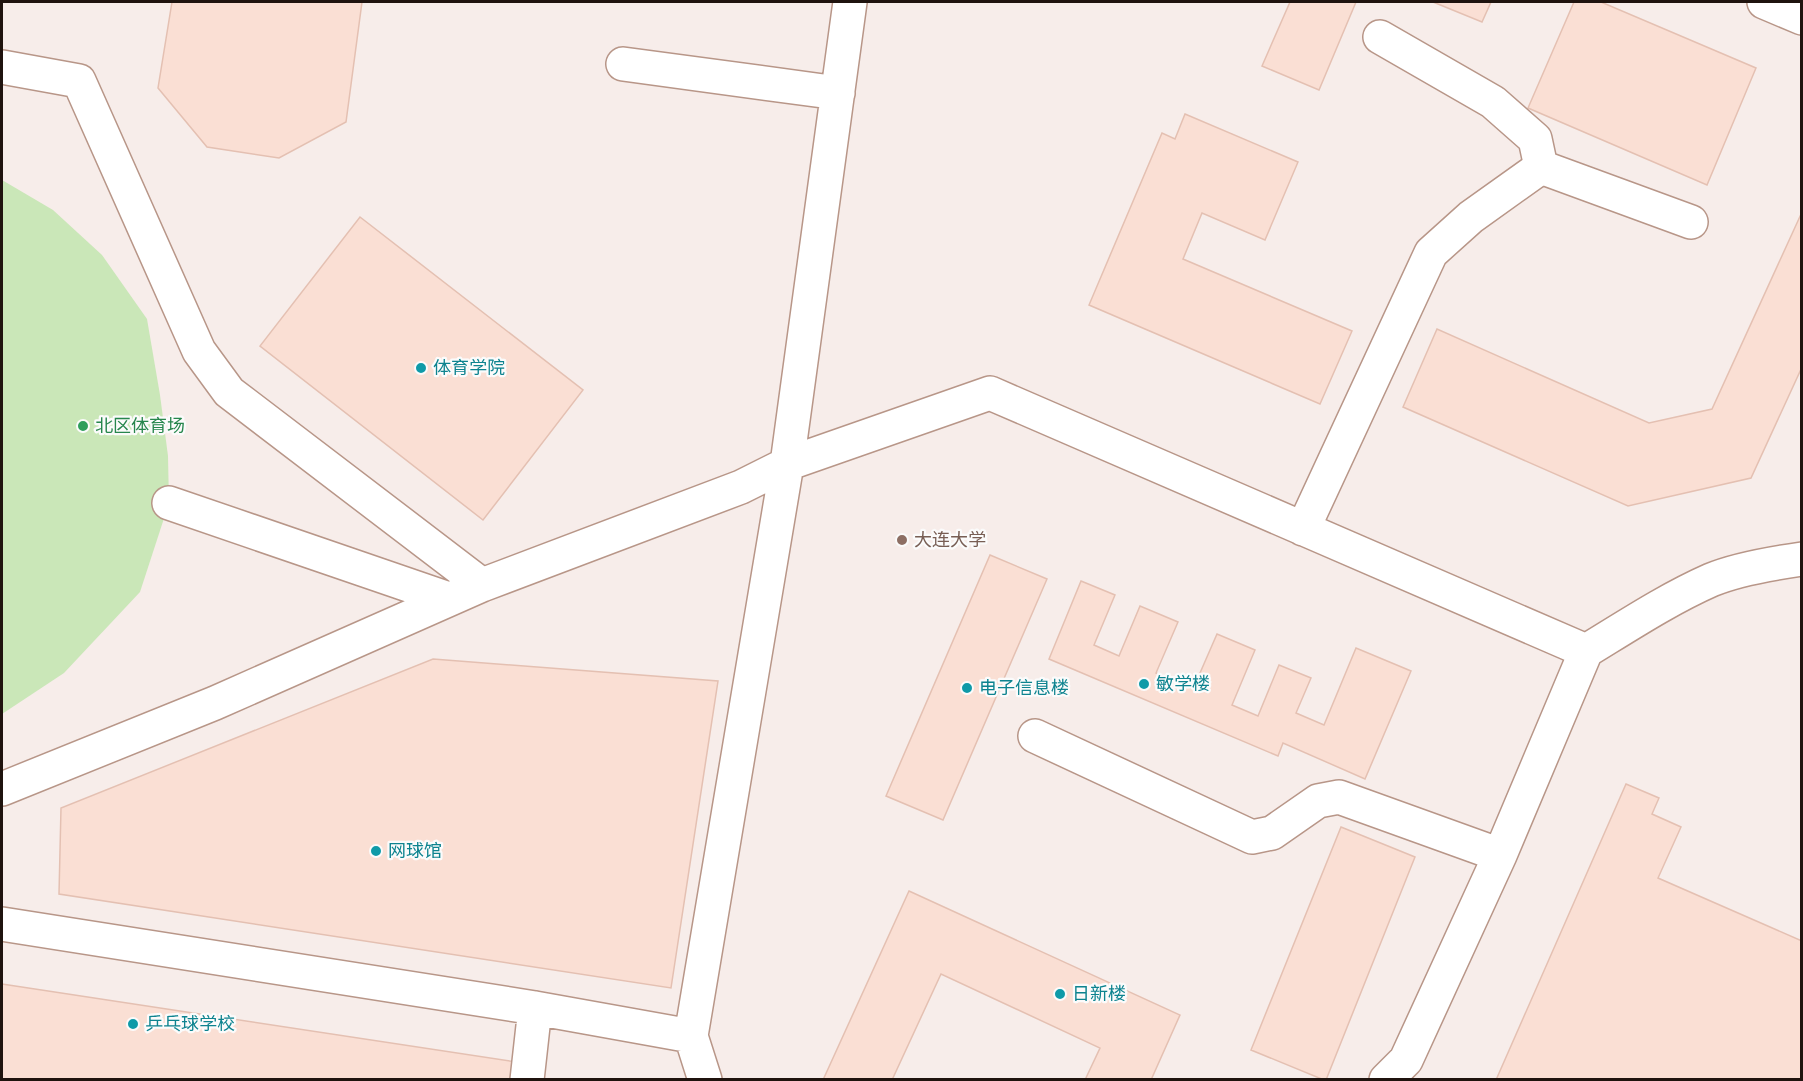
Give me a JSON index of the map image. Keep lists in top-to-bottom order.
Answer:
{
  "places": [
    "体育学院",
    "北区体育场",
    "大连大学",
    "敏学楼",
    "电子信息楼",
    "网球馆",
    "日新楼",
    "乒乓球学校"
  ]
}
